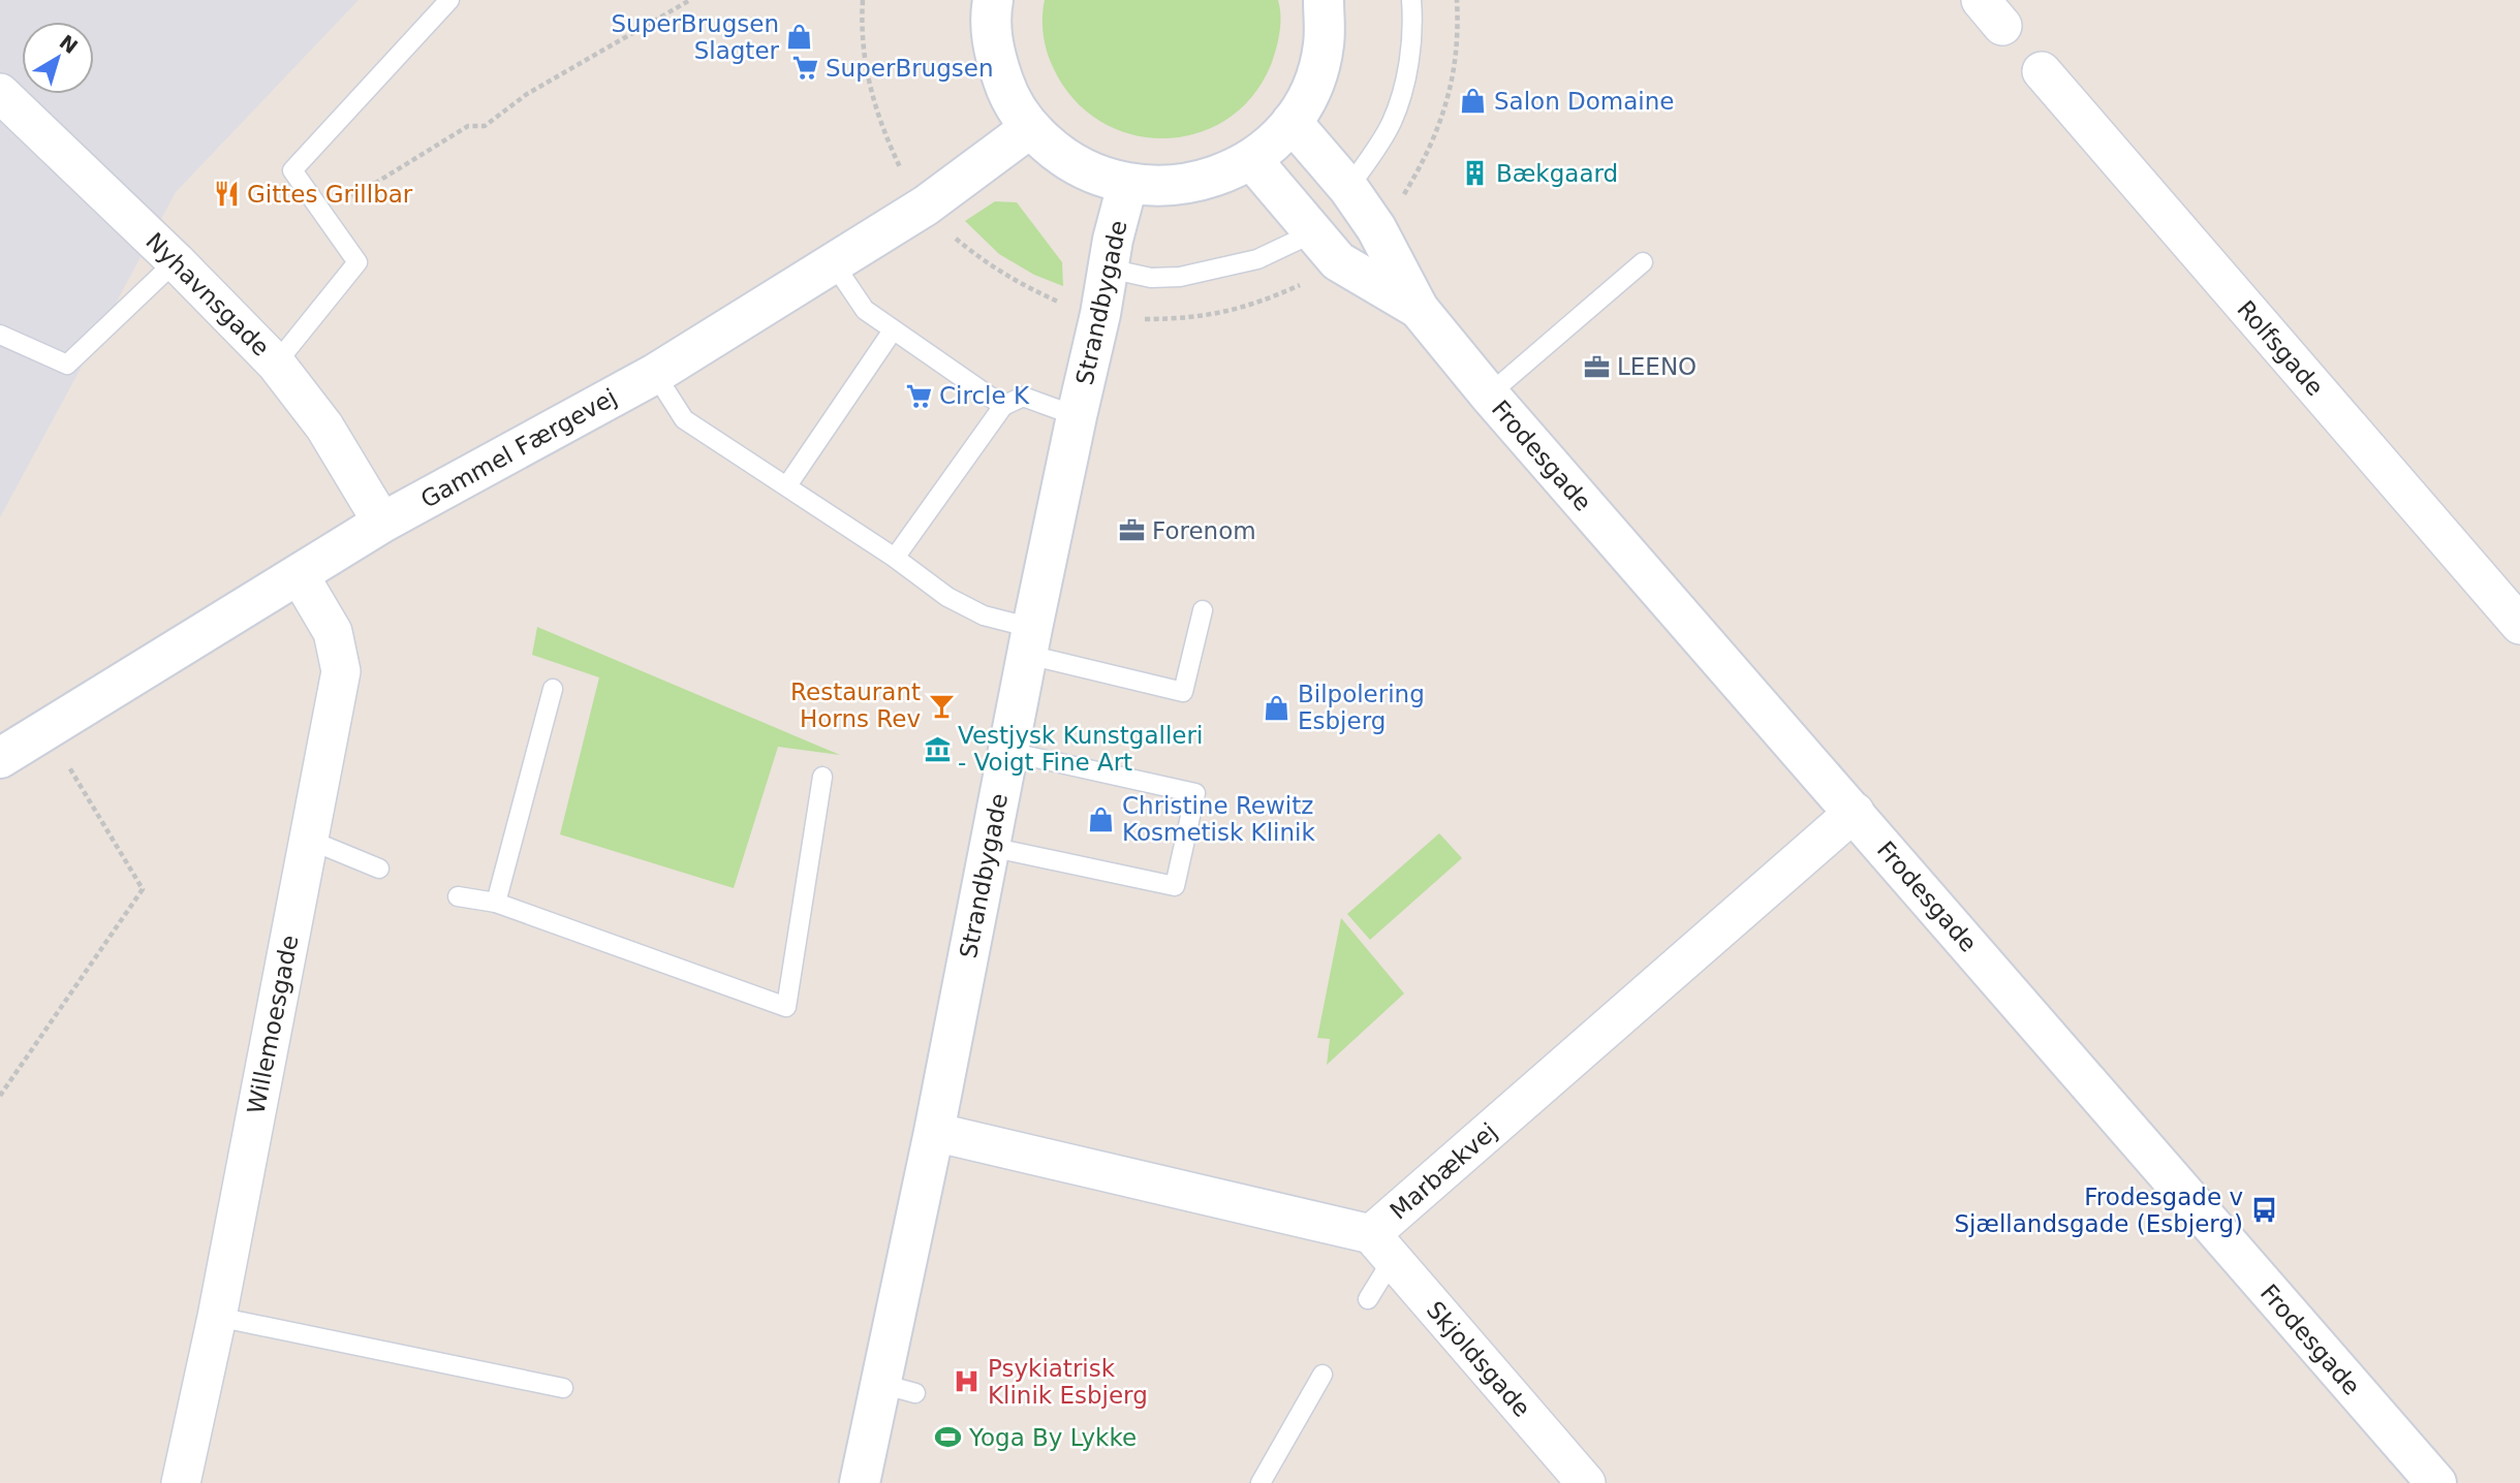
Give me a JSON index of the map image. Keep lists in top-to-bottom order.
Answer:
{
  "streets": {
    "main road": ["Strandbygade", "Gammel Færgevej", "Frodesgade"],
    "street": [
      "Nyhavnsgade",
      "Rolfsgade",
      "Willemoesgade",
      "Marbækvej",
      "Skjoldsgade"
    ]
  },
  "crossings": [
    ["Nyhavnsgade", "Gammel Færgevej"],
    ["Strandbygade", "Marbækvej"],
    ["Gammel Færgevej", "Willemoesgade"],
    ["Frodesgade", "Marbækvej"],
    ["Marbækvej", "Skjoldsgade"]
  ],
  "places": {
    "shop": [
      "SuperBrugsen Slagter",
      "Salon Domaine",
      "Bilpolering Esbjerg",
      "Christine Rewitz Kosmetisk Klinik"
    ],
    "supermarket": ["SuperBrugsen", "Circle K"],
    "building": ["Bækgaard"],
    "restaurant": ["Gittes Grillbar"],
    "office": ["LEENO", "Forenom"],
    "bar": ["Restaurant Horns Rev"],
    "museum": ["Vestjysk Kunstgalleri - Voigt Fine Art"],
    "bus stop": ["Frodesgade v Sjællandsgade (Esbjerg)"],
    "hospital": ["Psykiatrisk Klinik Esbjerg"],
    "sports": ["Yoga By Lykke"]
  },
  "north": "top right"
}
